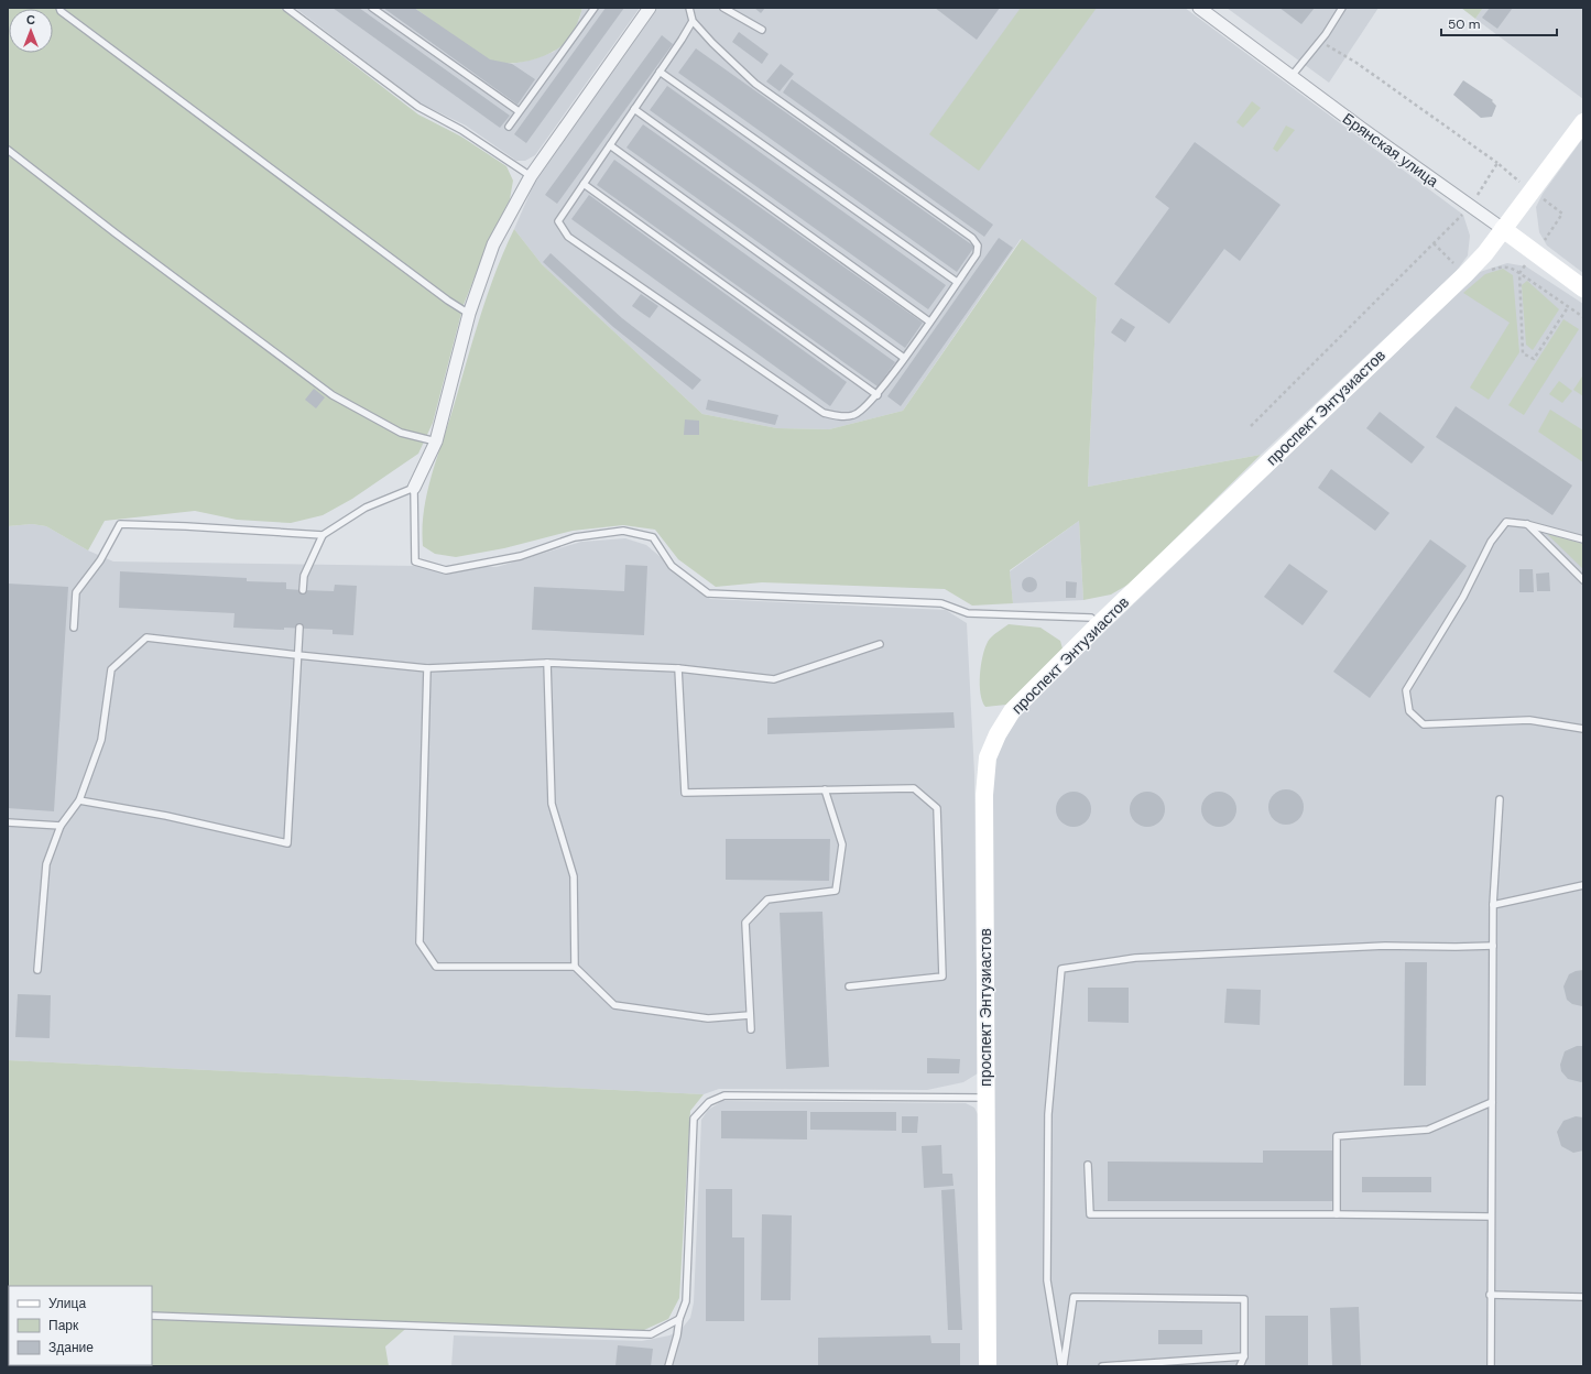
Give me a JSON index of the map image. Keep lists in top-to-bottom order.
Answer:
{
  "streets": {
    "street": ["Брянская улица", "проспект Энтузиастов"]
  },
  "crossings": [
    ["Брянская улица", "проспект Энтузиастов"]
  ],
  "legend": ["Улица", "Парк", "Здание"],
  "scale_bar": "50 m",
  "north": "top"
}
